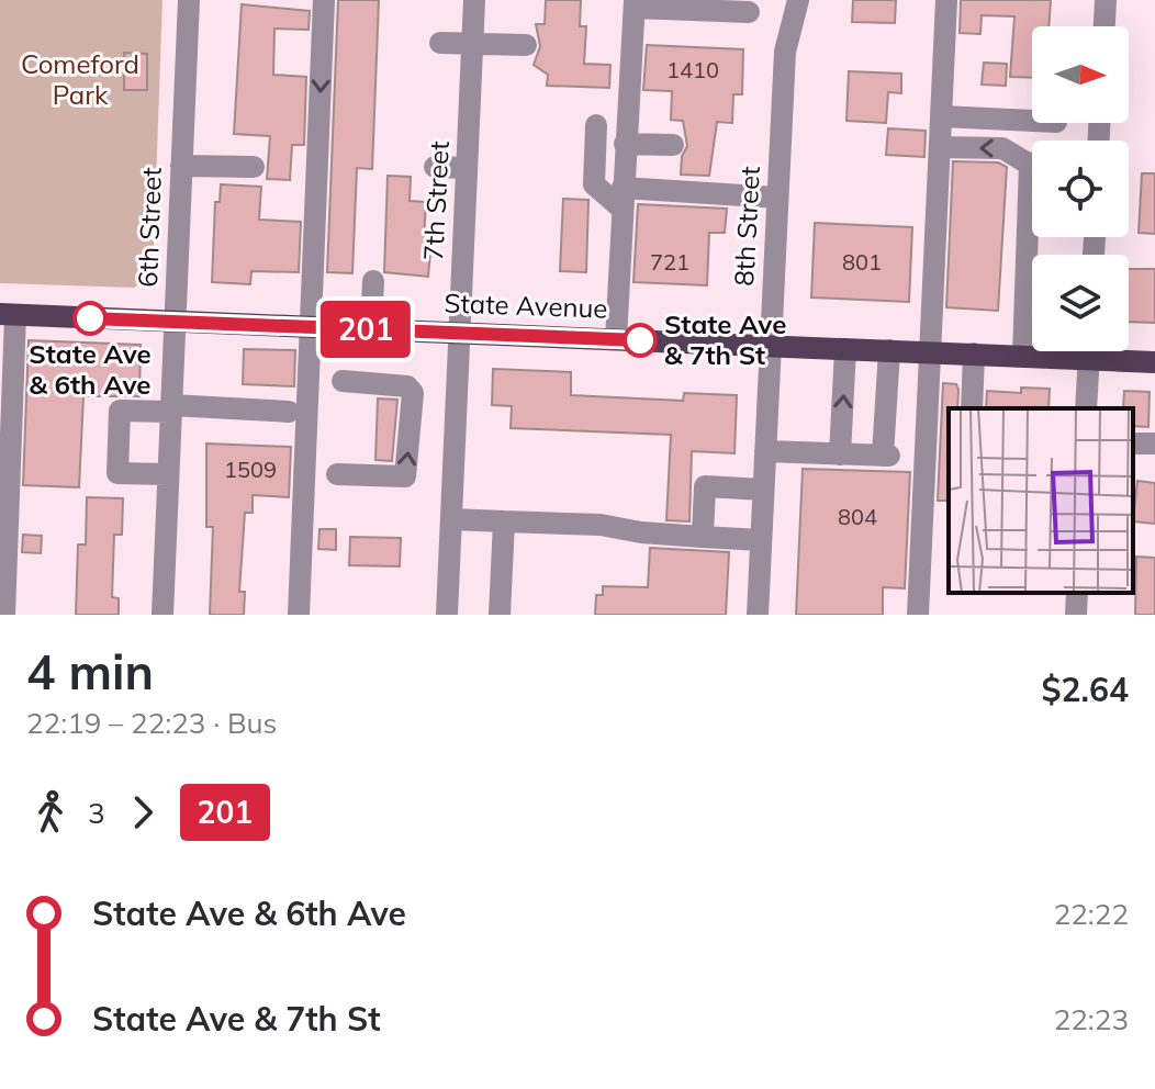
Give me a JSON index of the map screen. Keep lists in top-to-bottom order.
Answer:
{
  "streets": {
    "main road": ["State Avenue"],
    "street": ["7th Street", "8th Street", "6th Street"]
  },
  "crossings": [
    ["7th Street", "State Avenue"],
    ["8th Street", "State Avenue"],
    ["6th Street", "State Avenue"]
  ],
  "parks": ["Comeford Park"],
  "places": ["State Ave & 6th Ave", "State Ave & 7th St"],
  "lines": ["bus line 201"],
  "house_numbers": [
    "1410",
    "721",
    "801",
    "1509",
    "804"
  ],
  "north": "right",
  "page": {
    "on_map": "201",
    "heading": ["4 min", "22:19 – 22:23 · Bus", "$2.64"],
    "legs": ["3", "201"],
    "list": [
      {
        "name": "State Ave & 6th Ave",
        "value": "22:22"
      },
      {
        "name": "State Ave & 7th St",
        "value": "22:23"
      }
    ]
  }
}
